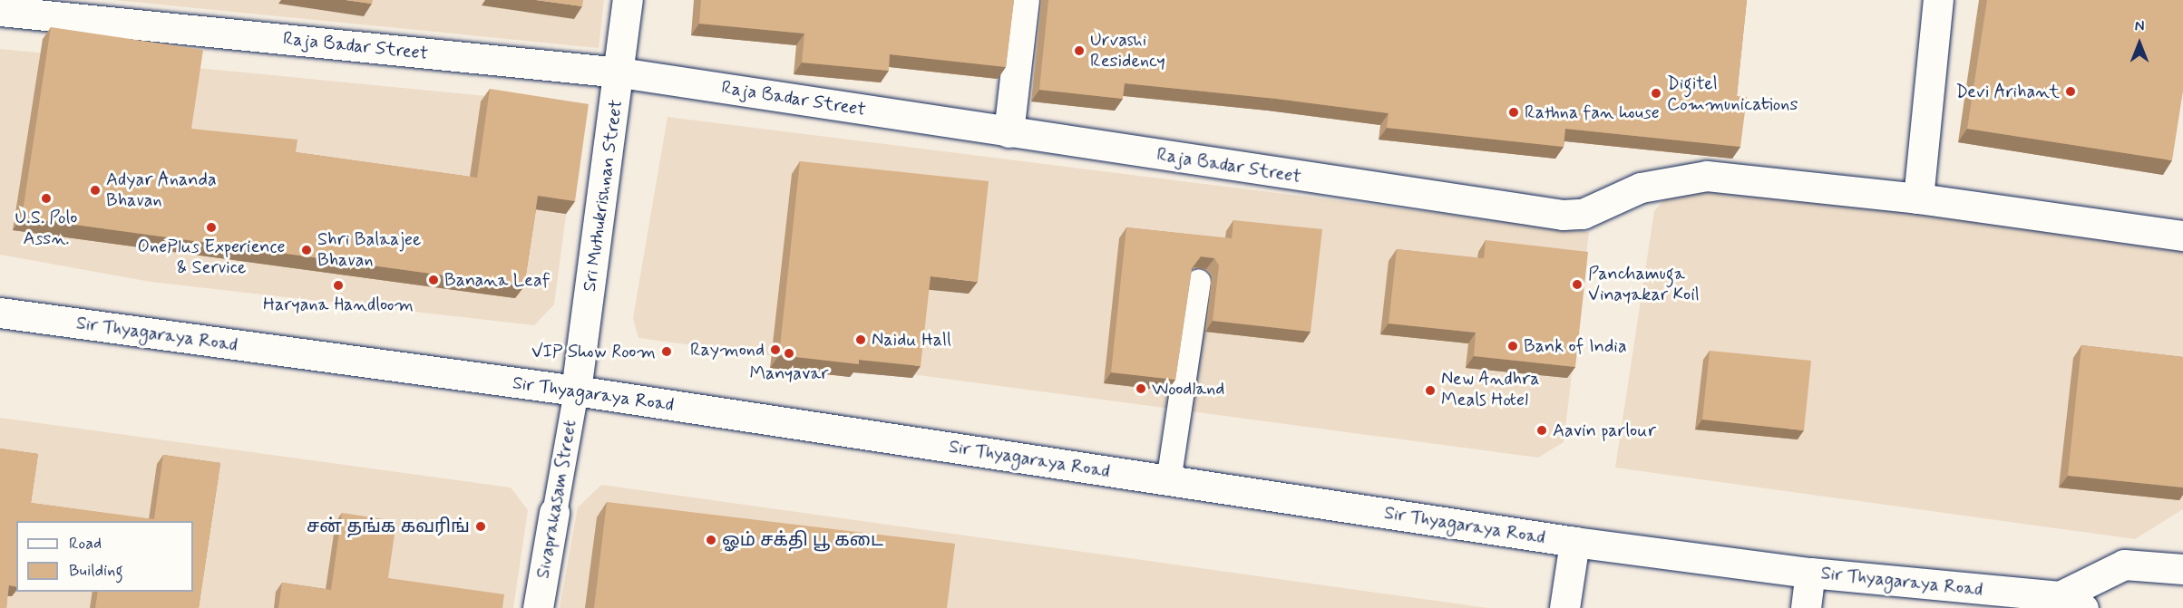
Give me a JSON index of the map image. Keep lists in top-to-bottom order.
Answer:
{
  "streets": {
    "street": [
      "Raja Badar Street",
      "Sri Muthukrishnan Street",
      "Sir Thyagaraya Road",
      "Sivaprakasam Street"
    ]
  },
  "crossings": [
    ["Raja Badar Street", "Sri Muthukrishnan Street"],
    ["Sri Muthukrishnan Street", "Sir Thyagaraya Road"],
    ["Sri Muthukrishnan Street", "Sivaprakasam Street"],
    ["Sir Thyagaraya Road", "Sivaprakasam Street"]
  ],
  "places": [
    "Urvashi Residency",
    "Devi Arihant",
    "Digitel Communications",
    "Rathna fan house",
    "Adyar Ananda Bhavan",
    "U.S. Polo Assn.",
    "OnePlus Experience & Service",
    "Shri Balaajee Bhavan",
    "Banana Leaf",
    "Panchamuga Vinayakar Koil",
    "Haryana Handloom",
    "Naidu Hall",
    "Bank of India",
    "Raymond",
    "VIP Show Room",
    "Manyavar",
    "Woodland",
    "New Andhra Meals Hotel",
    "Aavin parlour",
    "சன் தங்க கவரிங்",
    "ஓம் சக்தி பூ கடை"
  ],
  "legend": ["Road", "Building"],
  "north": "top"
}
